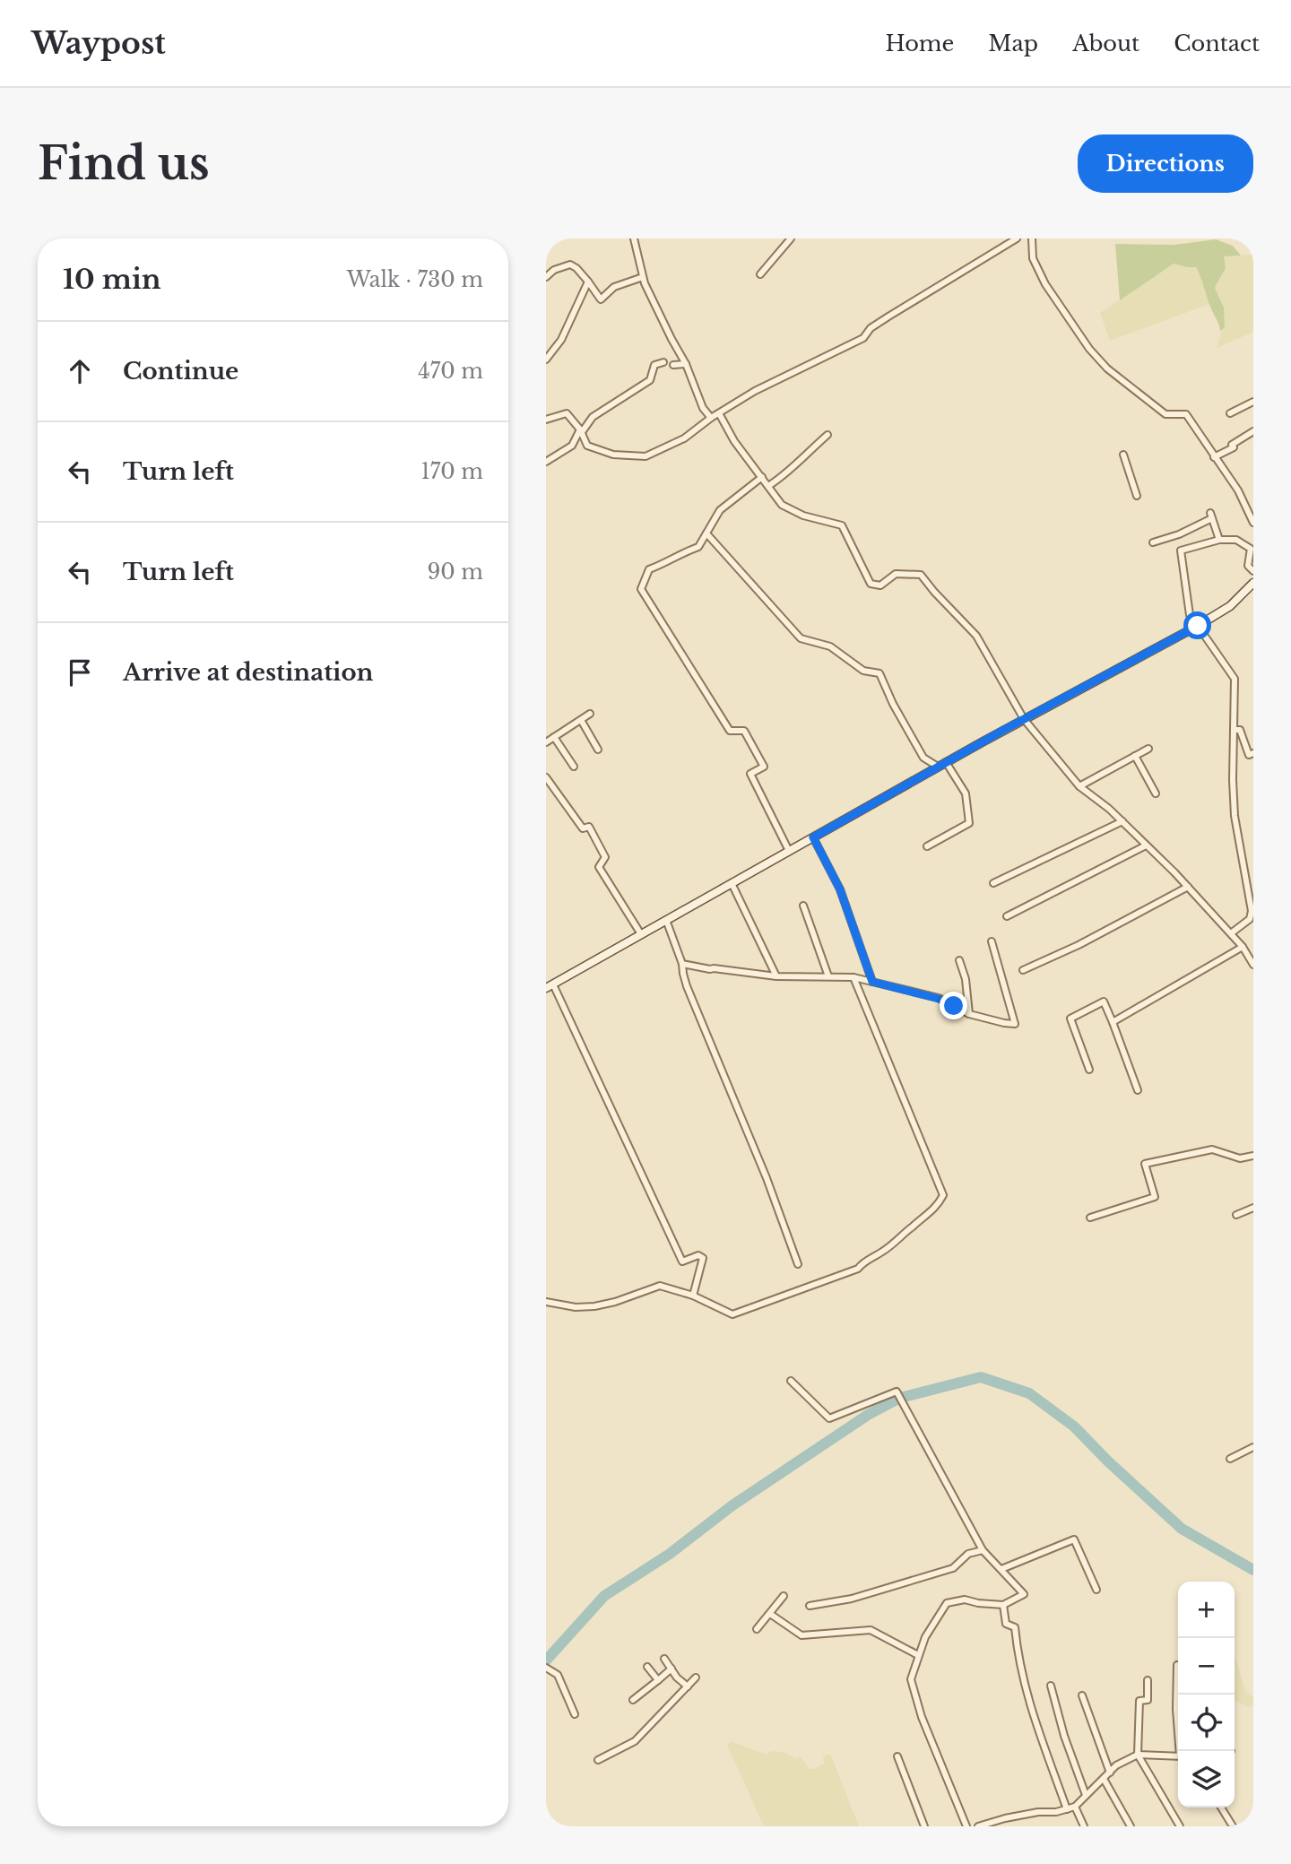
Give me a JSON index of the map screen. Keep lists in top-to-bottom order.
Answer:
{
  "page": {
    "header": "Waypost",
    "nav": [
      "Home",
      "Map",
      "About",
      "Contact"
    ],
    "buttons": "Directions",
    "title": "Find us",
    "heading": ["10 min", "Walk · 730 m"],
    "list": [
      ["Continue", "470 m"],
      ["Turn left", "170 m"],
      ["Turn left", "90 m"],
      "Arrive at destination"
    ],
    "map_buttons": ["+", "−"]
  }
}
